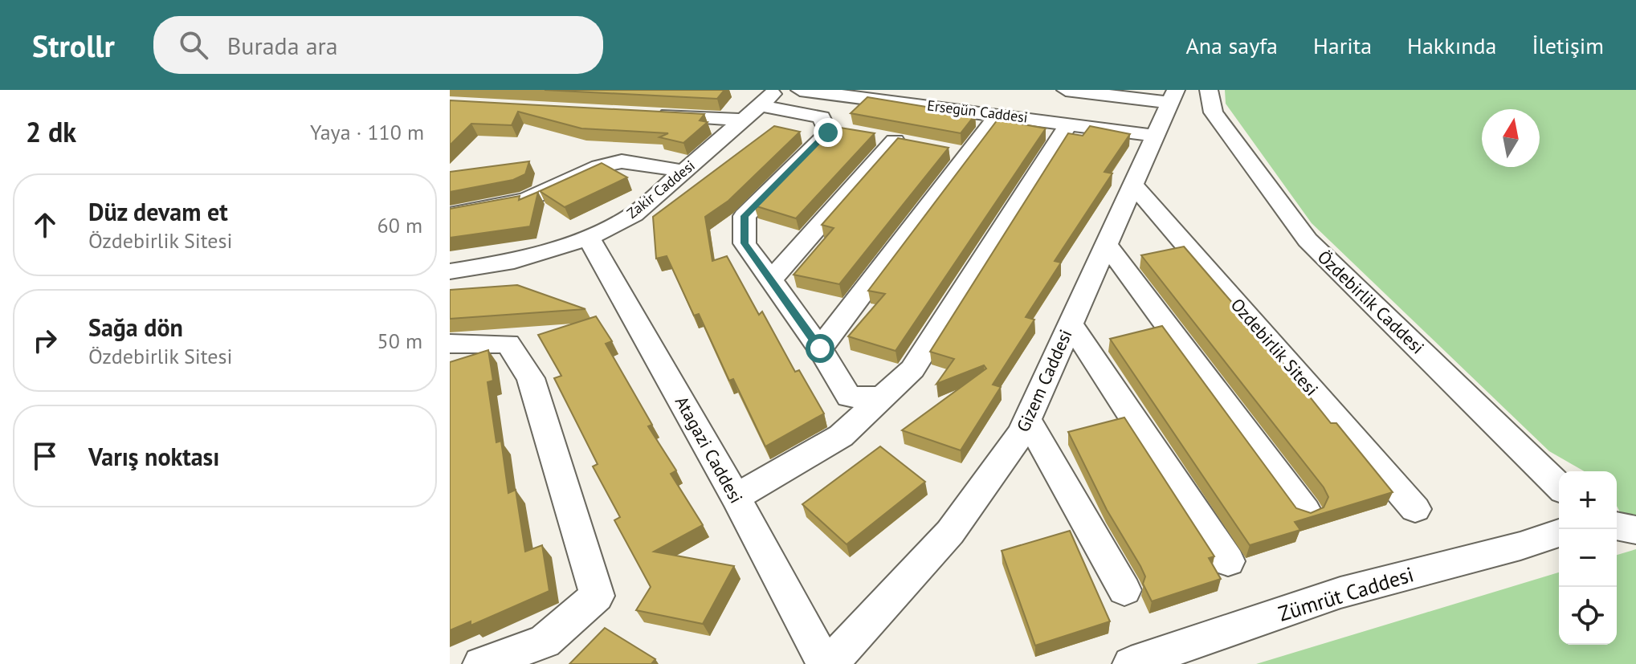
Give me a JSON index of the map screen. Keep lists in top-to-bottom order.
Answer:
{
  "streets": {
    "street": [
      "Ersegün Caddesi",
      "Zakir Caddesi",
      "Özdebirlik Caddesi",
      "Ozdebirlik Sitesi",
      "Gizem Caddesi",
      "Atagazi Caddesi",
      "Zümrüt Caddesi"
    ]
  },
  "crossings": [
    ["Ersegün Caddesi", "Gizem Caddesi"],
    ["Zakir Caddesi", "Atagazi Caddesi"],
    ["Ozdebirlik Sitesi", "Gizem Caddesi"]
  ],
  "north": "top",
  "page": {
    "header": "Strollr",
    "search": "Burada ara",
    "nav": [
      "Ana sayfa",
      "Harita",
      "Hakkında",
      "İletişim"
    ],
    "heading": ["2 dk", "Yaya · 110 m"],
    "list": [
      ["Düz devam et", "Özdebirlik Sitesi", "60 m"],
      ["Sağa dön", "Özdebirlik Sitesi", "50 m"],
      "Varış noktası"
    ],
    "map_buttons": ["+", "−"]
  }
}
